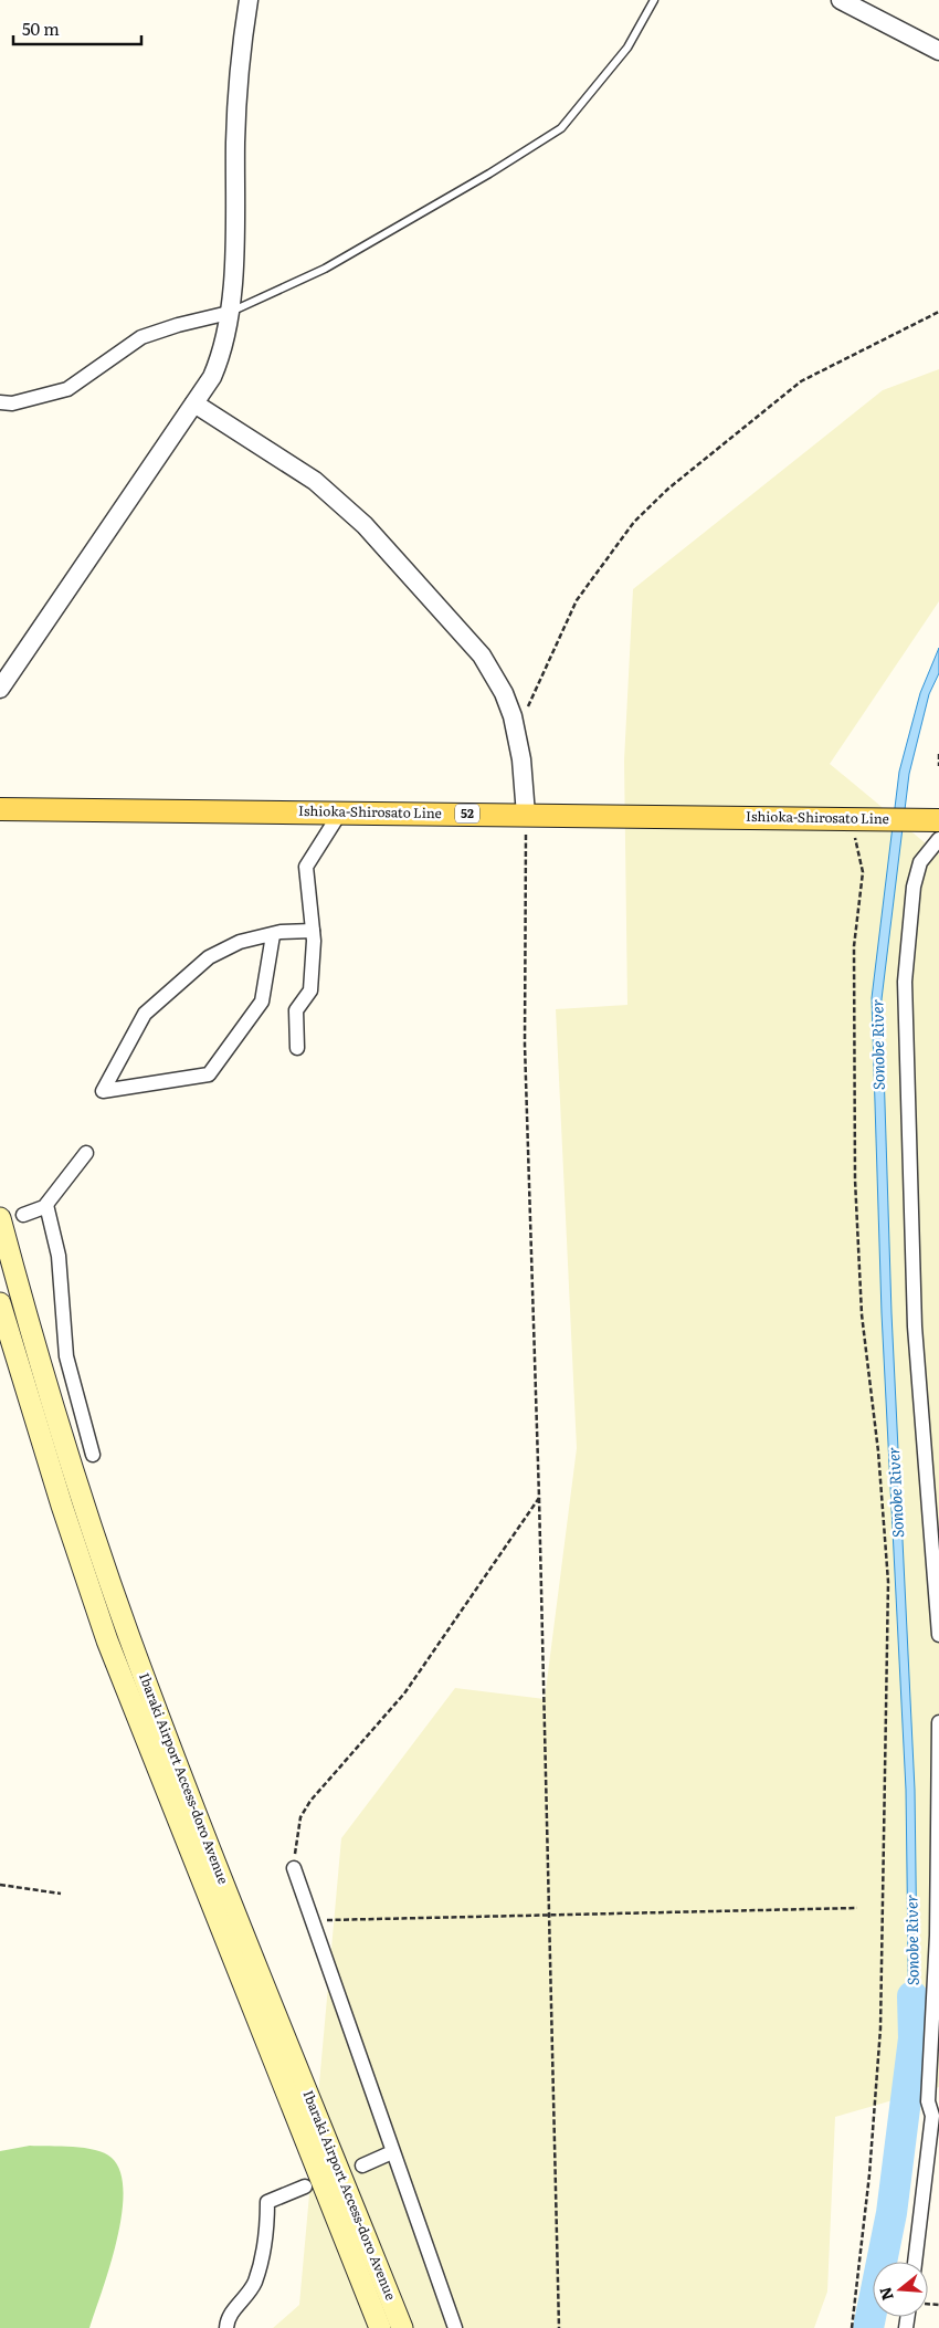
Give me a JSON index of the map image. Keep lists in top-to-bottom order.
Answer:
{
  "streets": {
    "main road": ["Ishioka-Shirosato Line", "52", "Ibaraki Airport Access-doro Avenue"]
  },
  "water": ["Sonobe River"],
  "scale_bar": "50 m",
  "north": "left"
}
